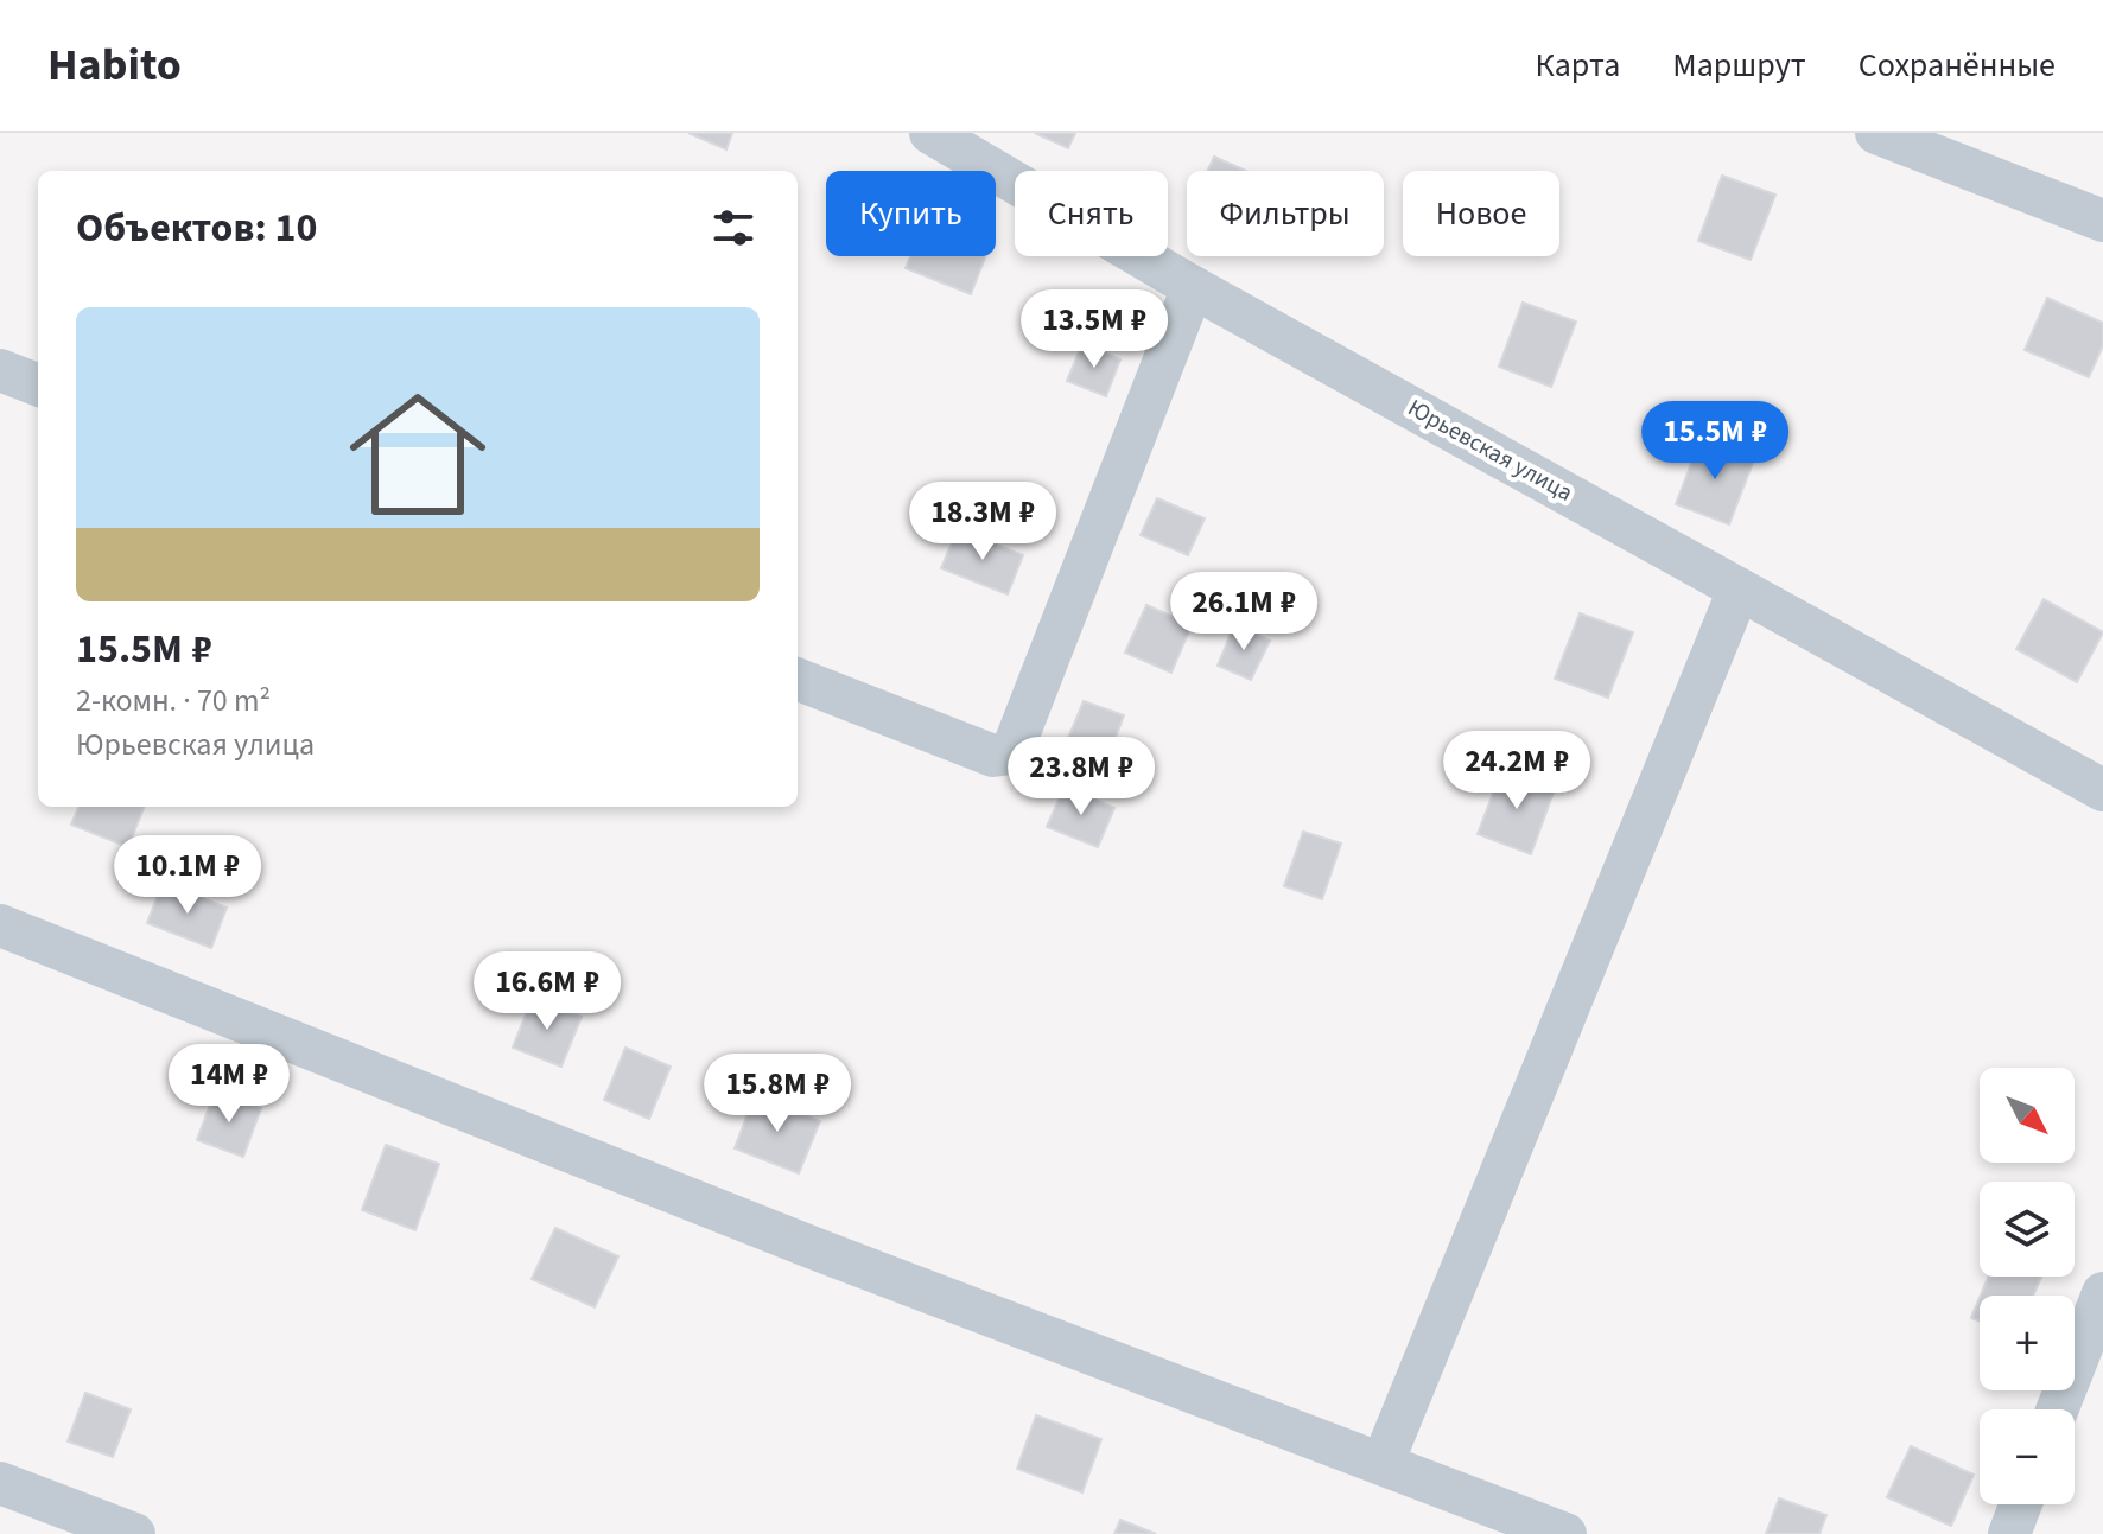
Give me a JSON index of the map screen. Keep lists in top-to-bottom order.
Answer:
{
  "streets": {
    "street": ["Юрьевская улица"]
  },
  "north": "bottom right",
  "page": {
    "header": "Habito",
    "nav": ["Карта", "Маршрут", "Сохранённые"],
    "chip": [
      "Купить",
      "Снять",
      "Фильтры",
      "Новое"
    ],
    "heading": "Объектов: 10",
    "list": [
      {
        "name": "15.5M ₽",
        "note": "2-комн. · 70 m² · Юрьевская улица"
      }
    ],
    "price": [
      "13.5M ₽",
      "15.5M ₽",
      "18.3M ₽",
      "26.1M ₽",
      "24.2M ₽",
      "23.8M ₽",
      "10.1M ₽",
      "16.6M ₽",
      "14M ₽",
      "15.8M ₽"
    ],
    "map_buttons": ["+", "−"]
  }
}
